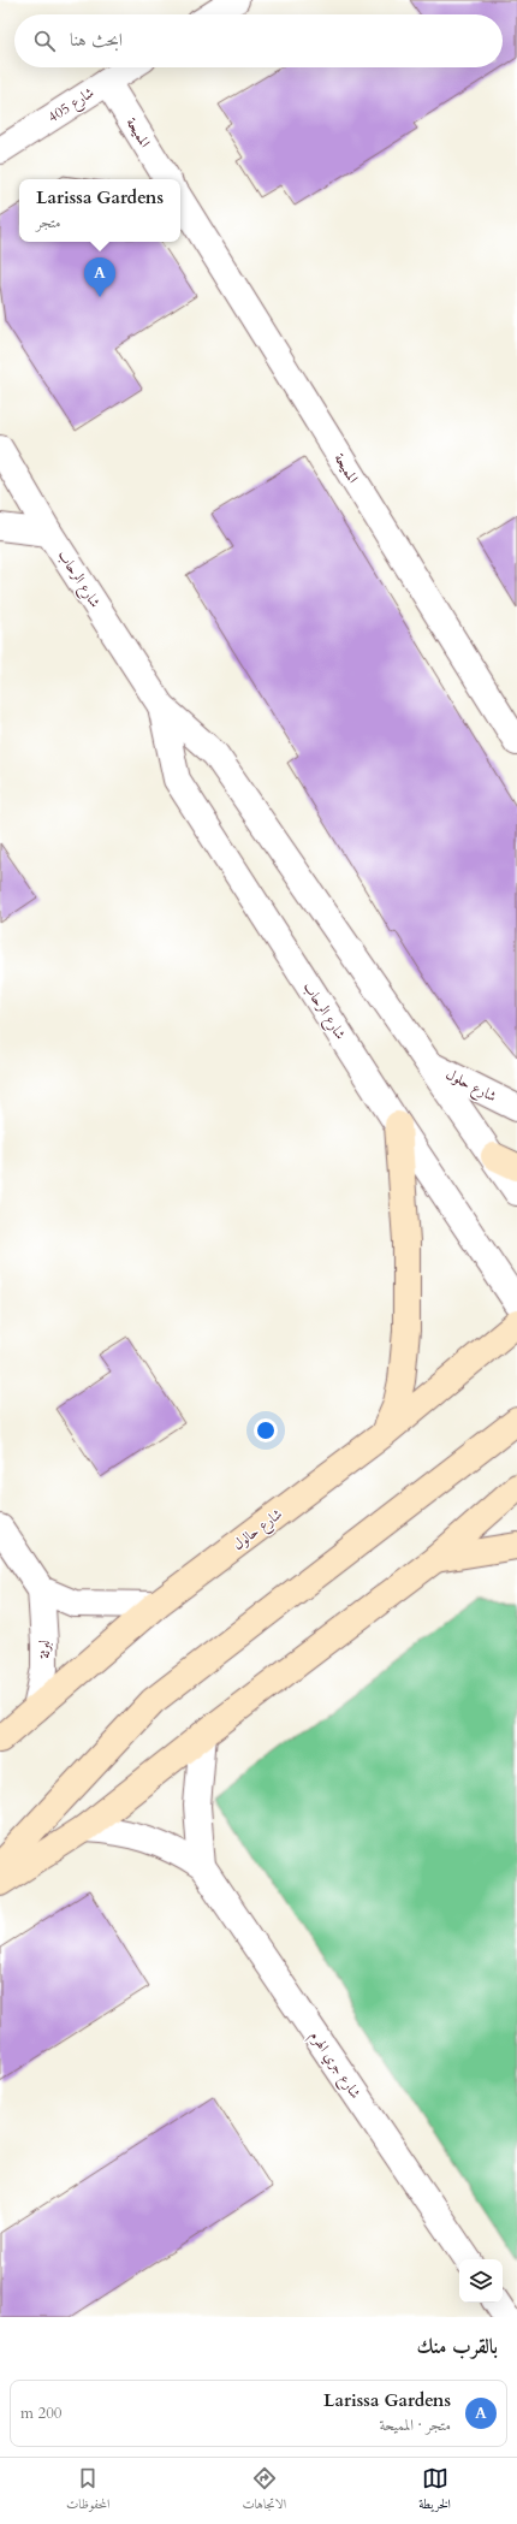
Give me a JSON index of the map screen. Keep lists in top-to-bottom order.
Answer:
{
  "streets": {
    "main road": ["شارع حالول"],
    "street": [
      "شارع 405",
      "المميحة",
      "شارع الرحاب",
      "شارع حلول",
      "لبرثة",
      "شارع جري الهرم"
    ]
  },
  "crossings": [
    ["شارع 405", "المميحة"],
    ["شارع الرحاب", "شارع حلول"],
    ["شارع حالول", "لبرثة"]
  ],
  "page": {
    "search": "ابحث هنا",
    "popup": ["Larissa Gardens", "متجر"],
    "pins": "A",
    "heading": "بالقرب منك",
    "list": [
      {
        "mark": "A",
        "name": "Larissa Gardens",
        "note": "متجر · المميحة",
        "value": "200 m"
      }
    ],
    "nav": ["الخريطة", "الاتجاهات", "المحفوظات"]
  }
}
